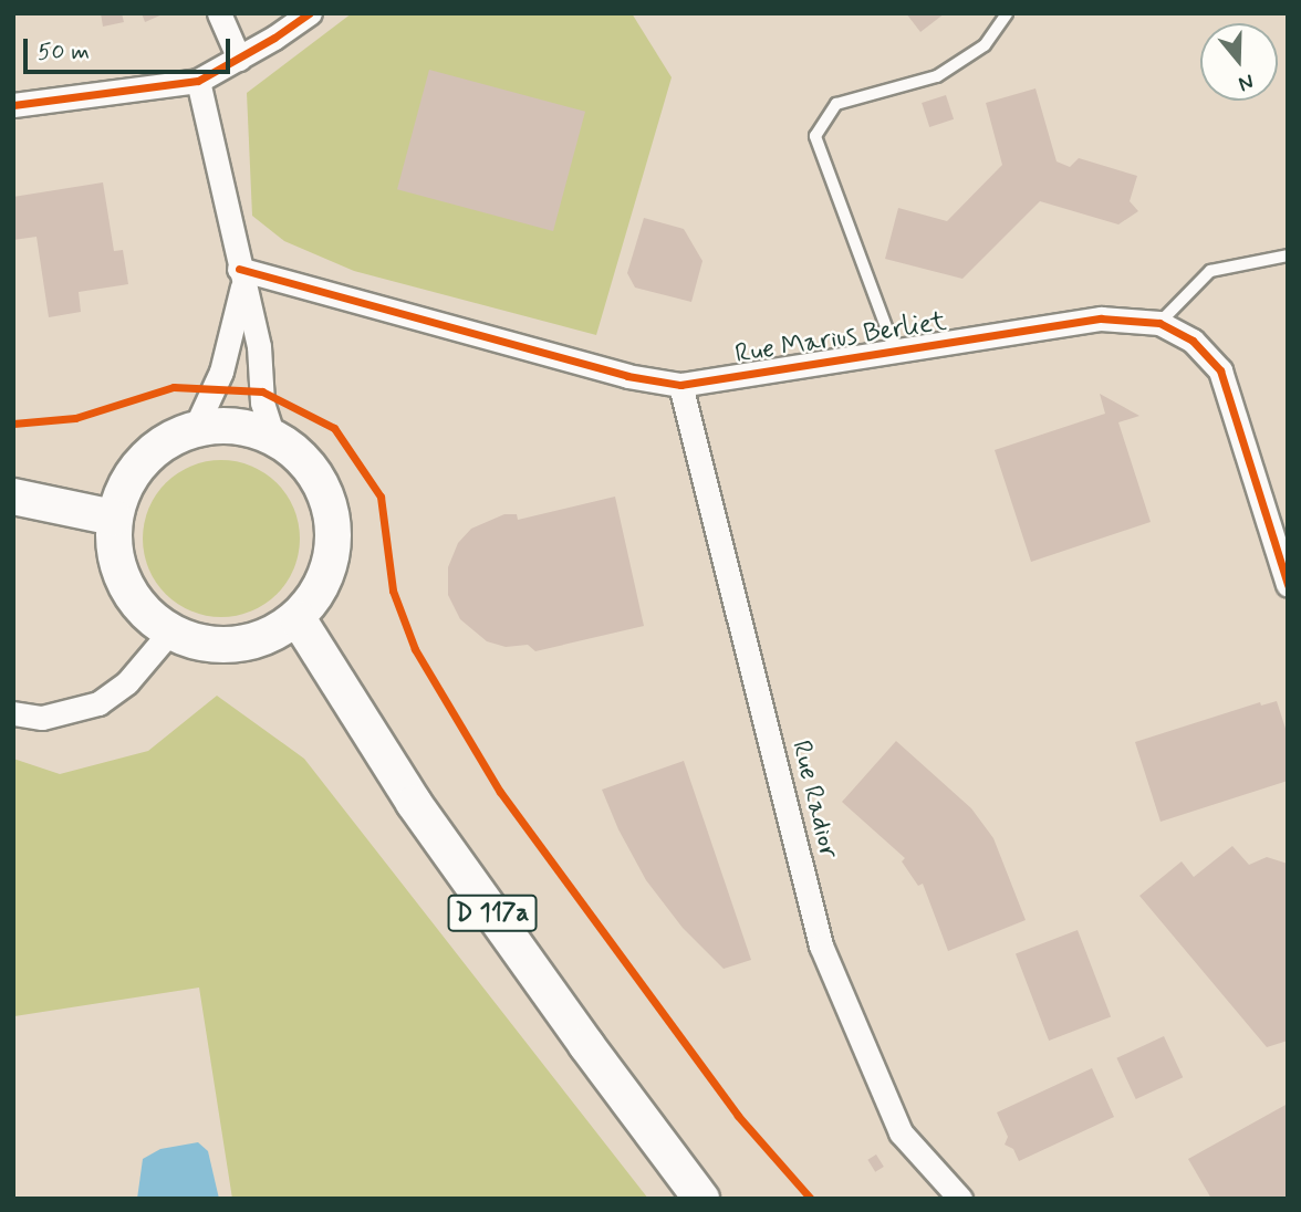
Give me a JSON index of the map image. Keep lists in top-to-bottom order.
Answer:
{
  "streets": {
    "main road": ["D 117a"],
    "street": ["Rue Marius Berliet", "Rue Radior"]
  },
  "crossings": [
    ["Rue Marius Berliet", "Rue Radior"]
  ],
  "scale_bar": "50 m",
  "north": "bottom"
}
